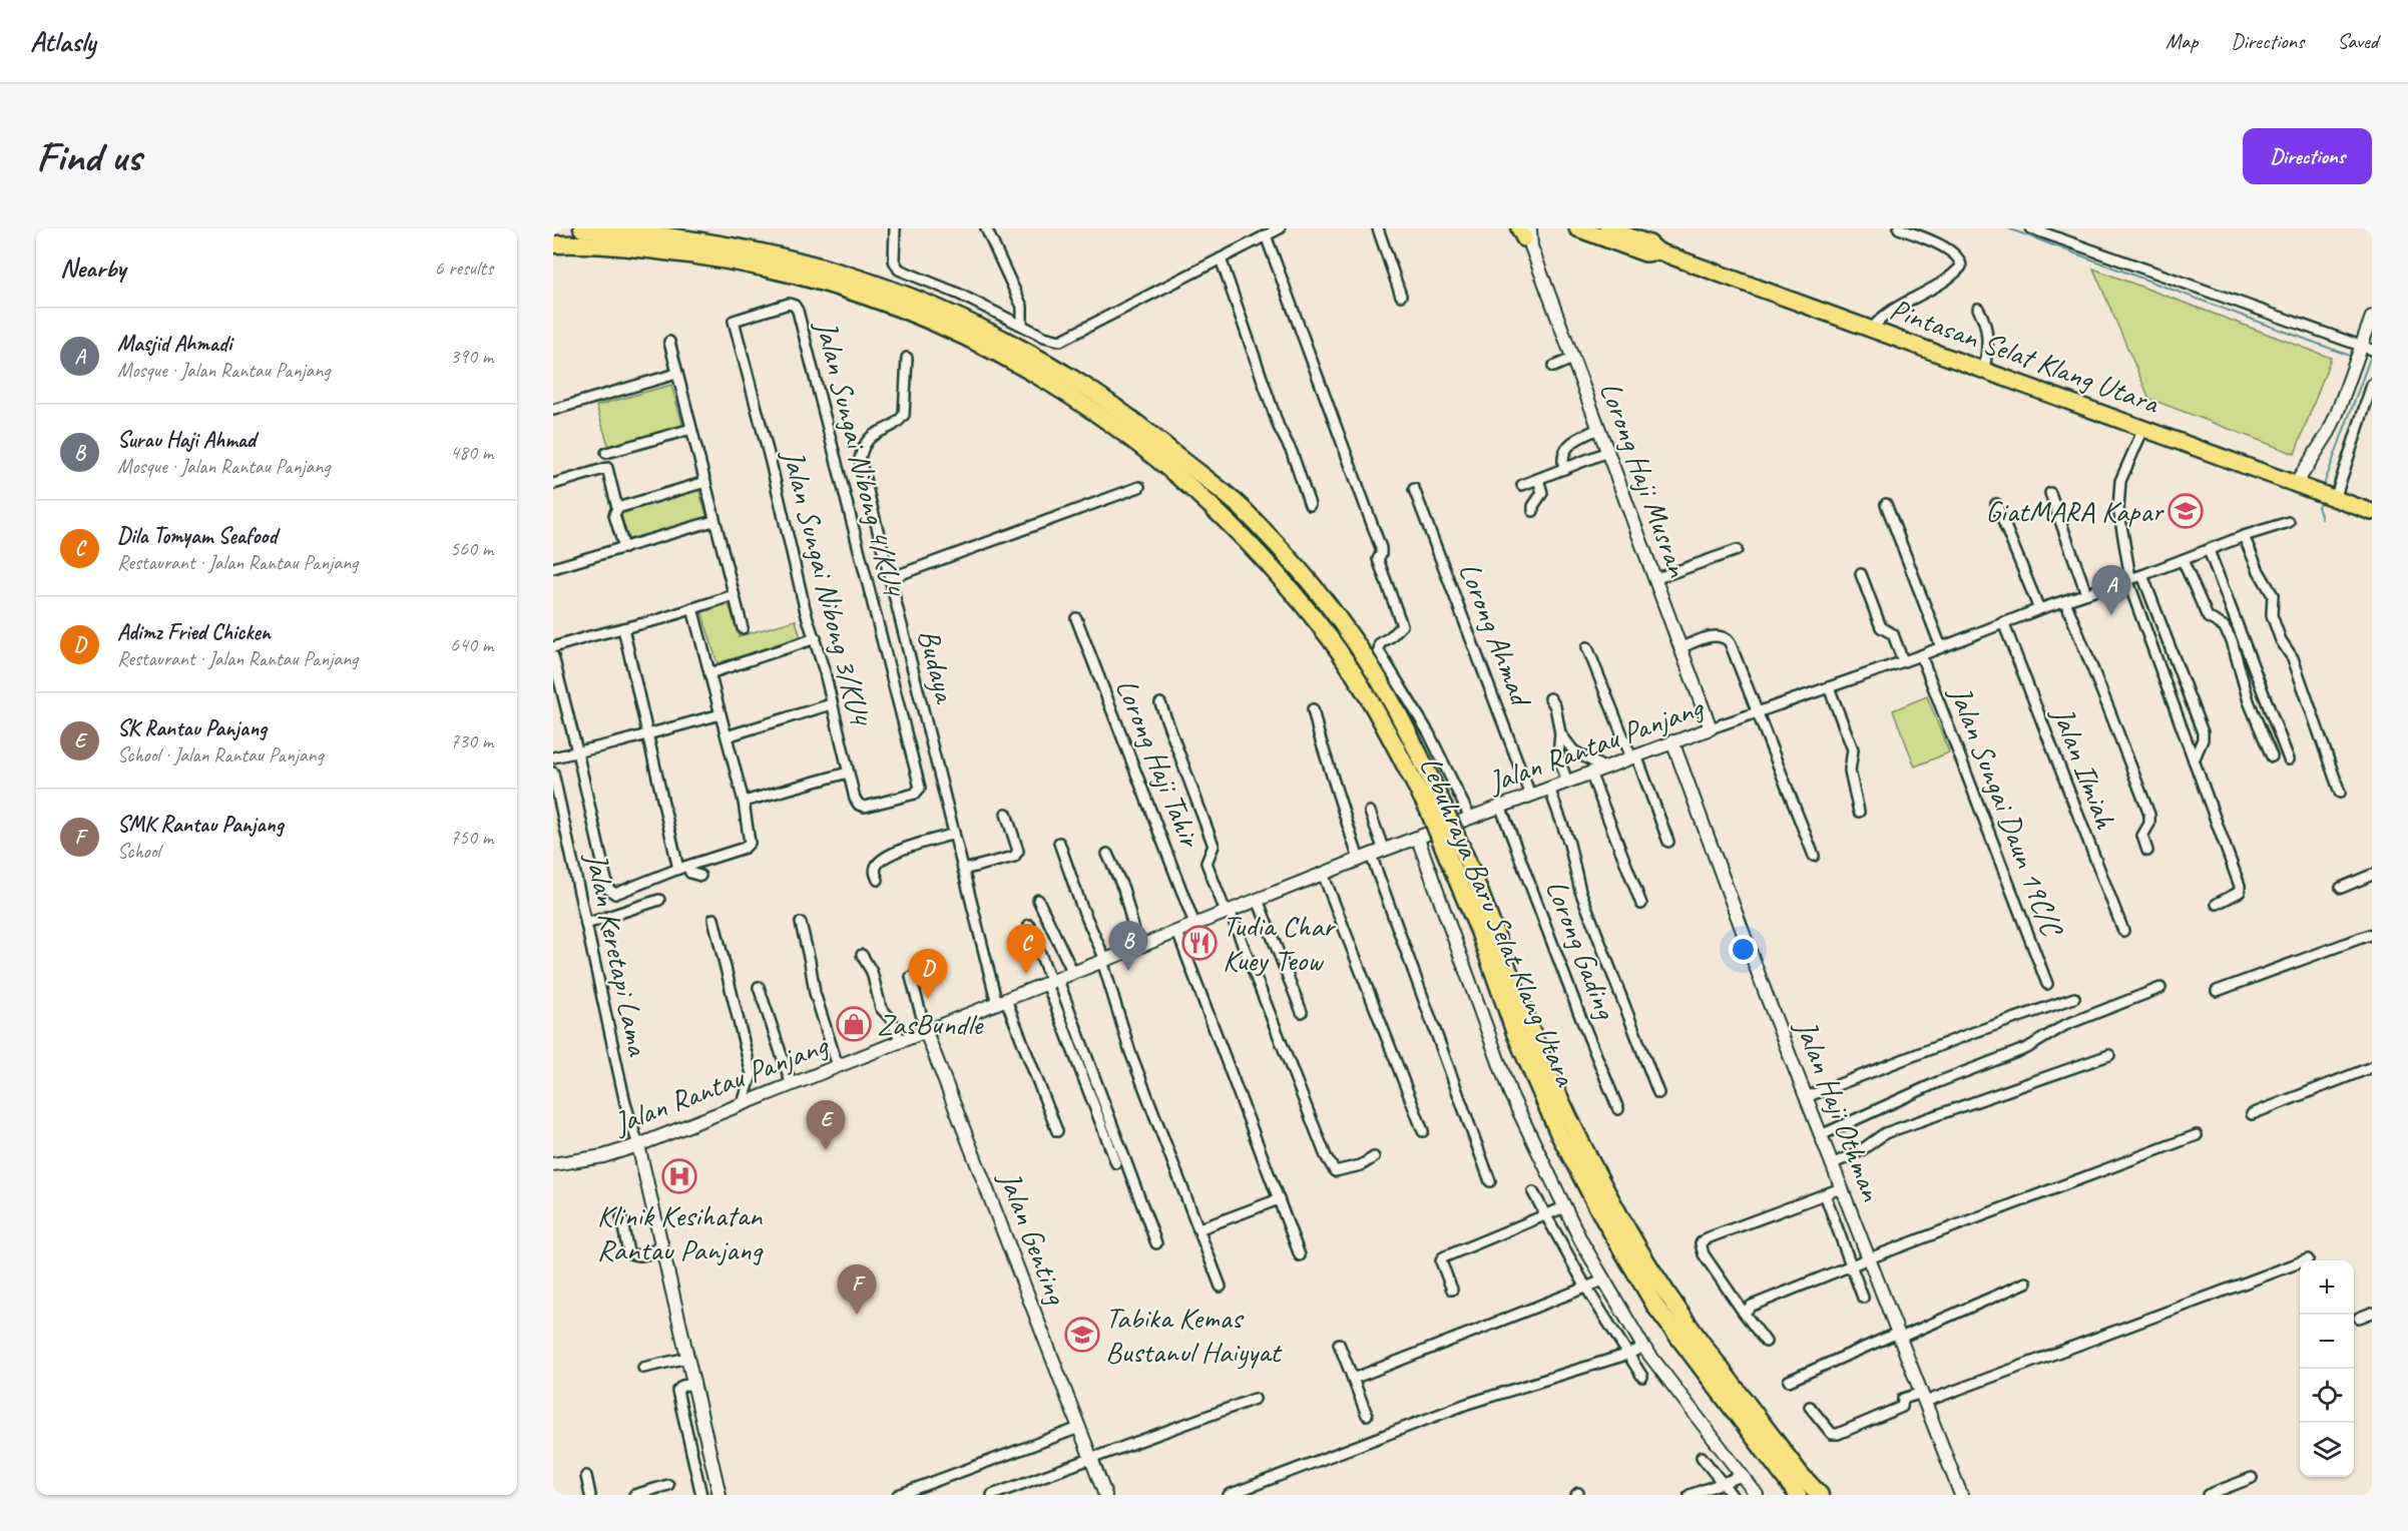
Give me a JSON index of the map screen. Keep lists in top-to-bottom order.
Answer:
{
  "streets": {
    "highway": ["Pintasan Selat Klang Utara", "Lebuhraya Baru Selat Klang Utara"],
    "street": [
      "Jalan Sungai Nibong 4/KU4",
      "Lorong Haji Musran",
      "Jalan Sungai Nibong 3/KU4",
      "Lorong Ahmad",
      "Budaya",
      "Jalan Rantau Panjang",
      "Lorong Haji Tahir",
      "Jalan Ilmiah",
      "Jalan Sungai Daun 19C/C",
      "Lorong Gading",
      "Jalan Keretapi Lama",
      "Jalan Haji Othman",
      "Jalan Genting"
    ]
  },
  "crossings": [
    ["Jalan Sungai Nibong 4/KU4", "Jalan Sungai Nibong 3/KU4"],
    ["Lorong Haji Musran", "Jalan Rantau Panjang"],
    ["Lorong Ahmad", "Jalan Rantau Panjang"],
    ["Budaya", "Jalan Rantau Panjang"],
    ["Jalan Rantau Panjang", "Lorong Haji Tahir"],
    ["Jalan Rantau Panjang", "Jalan Ilmiah"],
    ["Jalan Rantau Panjang", "Jalan Sungai Daun 19C/C"],
    ["Jalan Rantau Panjang", "Lorong Gading"],
    ["Jalan Rantau Panjang", "Jalan Keretapi Lama"],
    ["Jalan Rantau Panjang", "Jalan Haji Othman"],
    ["Jalan Rantau Panjang", "Jalan Genting"]
  ],
  "places": {
    "school or university": ["GiatMARA Kapar", "Tabika Kemas Bustanul Haiyyat"],
    "restaurant": ["Tudia Char Kuey Teow"],
    "shop": ["ZasBundle"],
    "hospital": ["Klinik Kesihatan Rantau Panjang"]
  },
  "page": {
    "header": "Atlasly",
    "nav": ["Map", "Directions", "Saved"],
    "buttons": "Directions",
    "title": "Find us",
    "heading": ["Nearby", "6 results"],
    "list": [
      {
        "mark": "A",
        "name": "Masjid Ahmadi",
        "note": "Mosque · Jalan Rantau Panjang",
        "value": "390 m"
      },
      {
        "mark": "B",
        "name": "Surau Haji Ahmad",
        "note": "Mosque · Jalan Rantau Panjang",
        "value": "480 m"
      },
      {
        "mark": "C",
        "name": "Dila Tomyam Seafood",
        "note": "Restaurant · Jalan Rantau Panjang",
        "value": "560 m"
      },
      {
        "mark": "D",
        "name": "Adimz Fried Chicken",
        "note": "Restaurant · Jalan Rantau Panjang",
        "value": "640 m"
      },
      {
        "mark": "E",
        "name": "SK Rantau Panjang",
        "note": "School · Jalan Rantau Panjang",
        "value": "730 m"
      },
      {
        "mark": "F",
        "name": "SMK Rantau Panjang",
        "note": "School",
        "value": "750 m"
      }
    ],
    "pins": [
      "A",
      "B",
      "C",
      "D",
      "E",
      "F"
    ],
    "map_buttons": ["+", "−"]
  }
}
